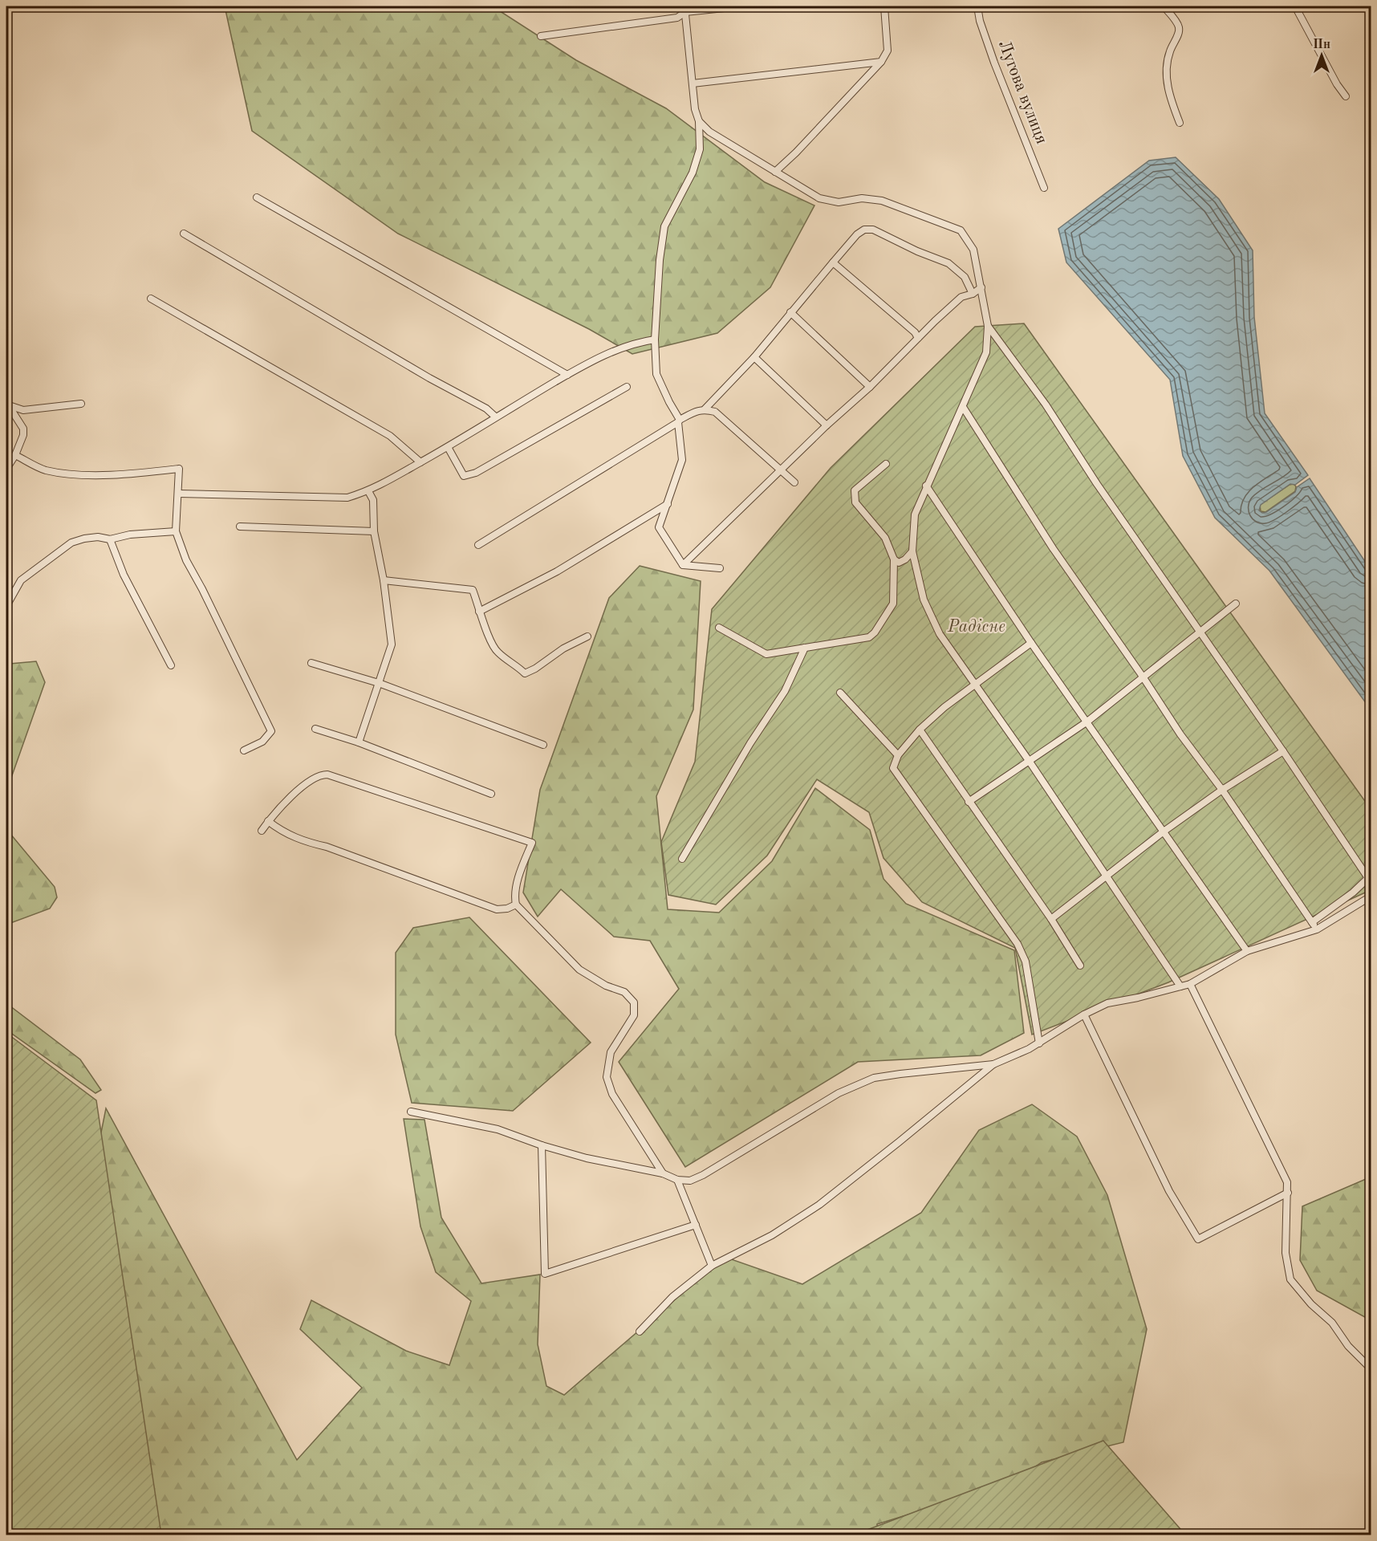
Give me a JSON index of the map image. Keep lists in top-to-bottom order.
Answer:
{
  "streets": {
    "street": ["Лугова вулиця"]
  },
  "parks": ["Радісне"],
  "north": "top"
}
